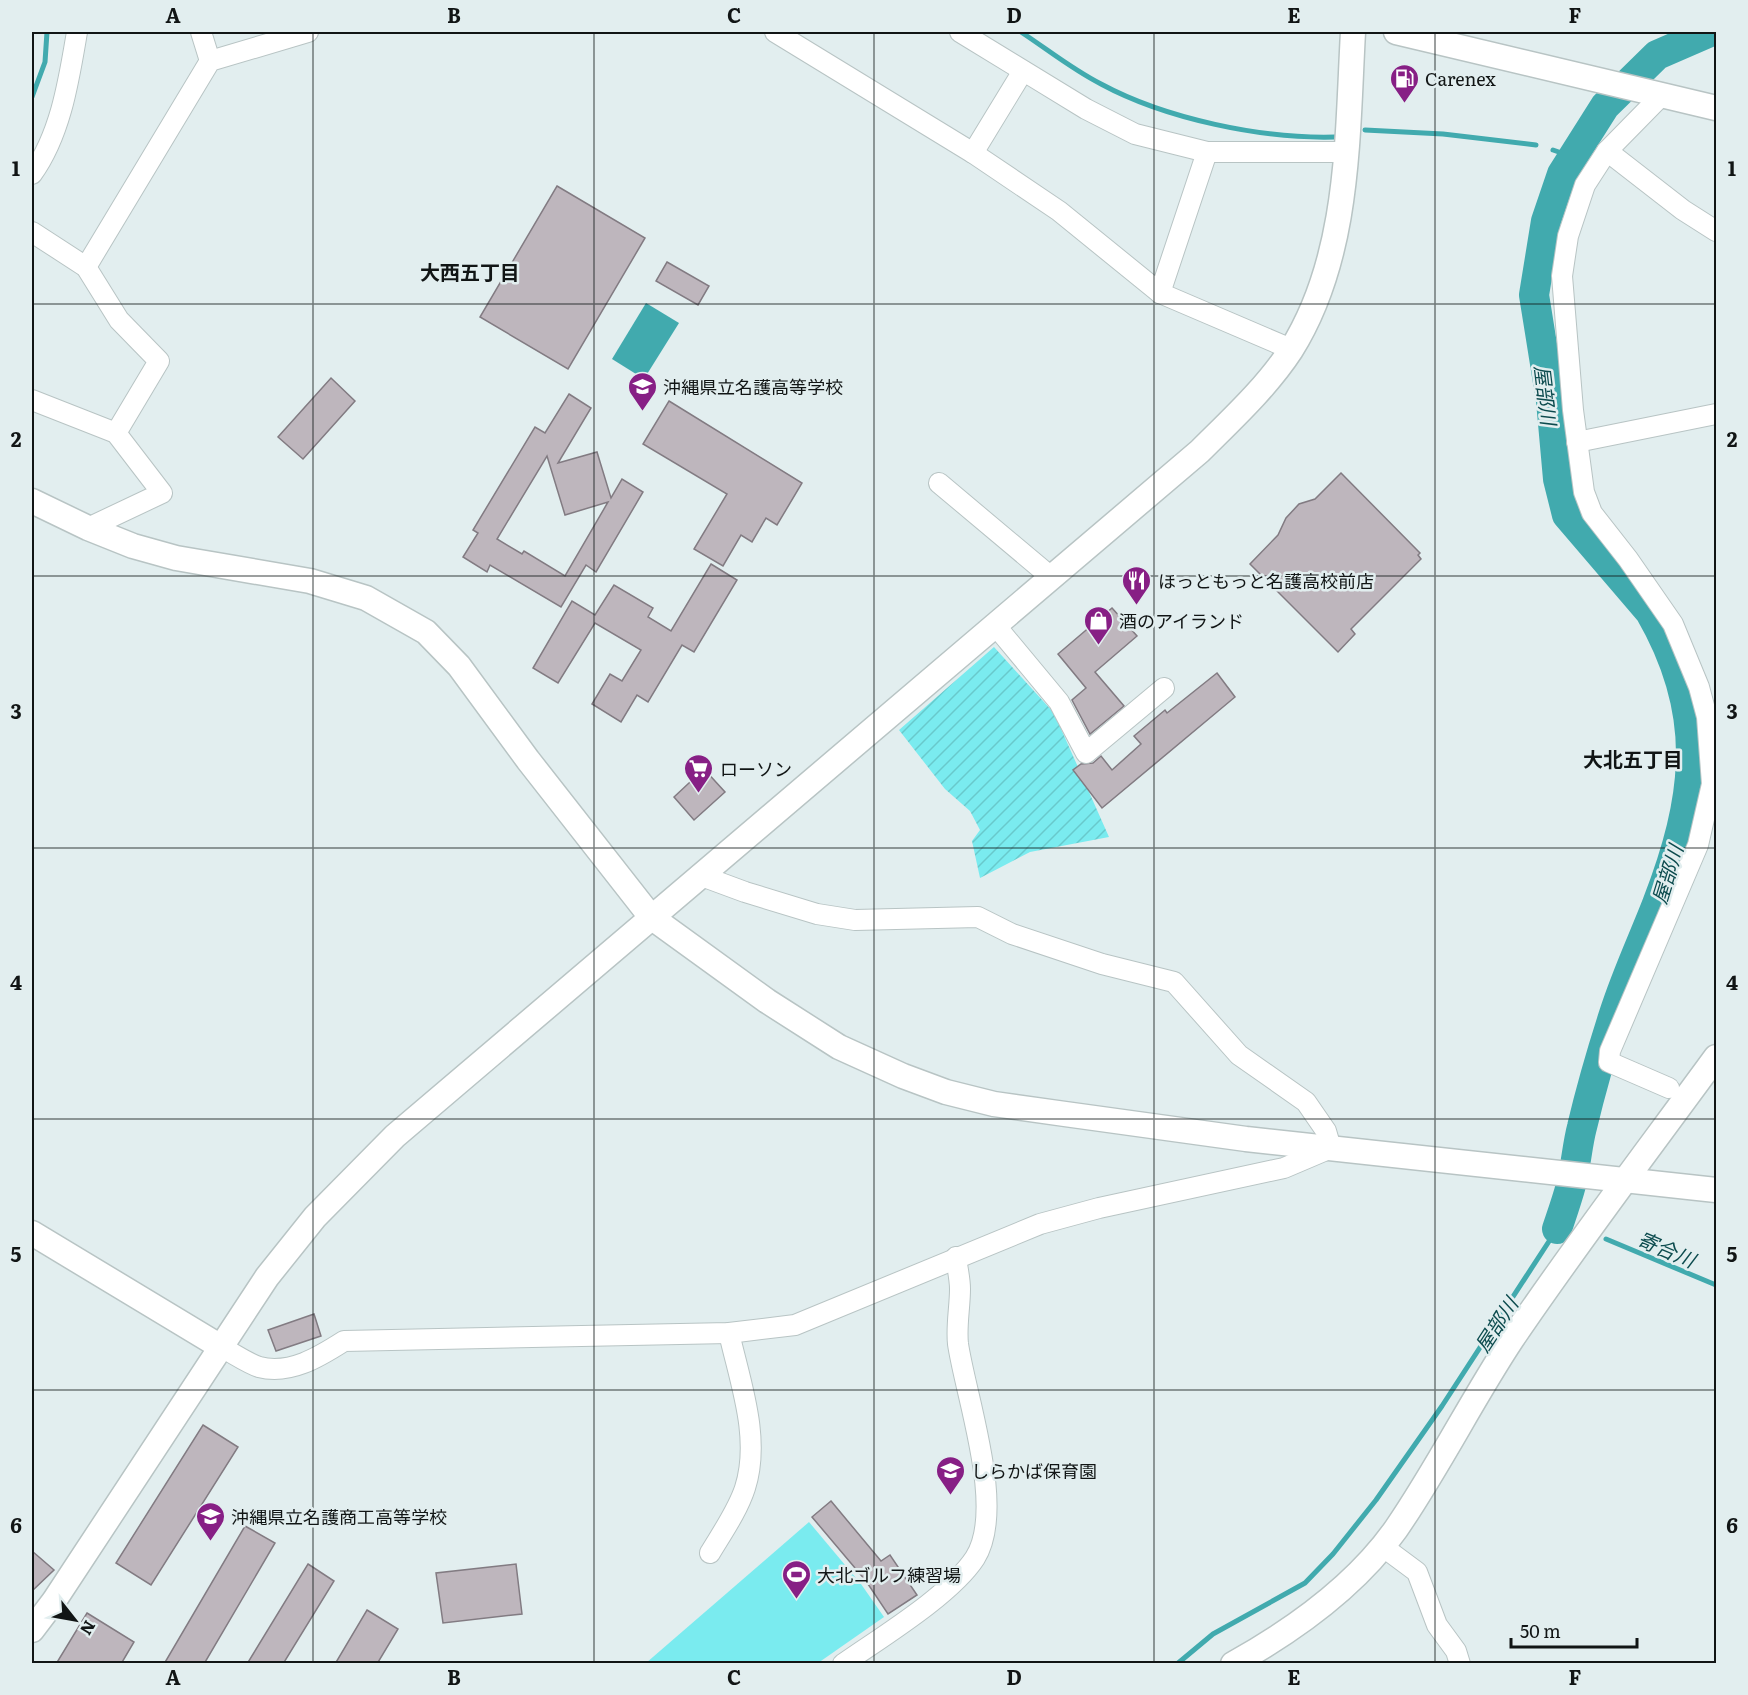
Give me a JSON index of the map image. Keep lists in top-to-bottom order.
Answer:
{
  "districts": ["大西五丁目", "大北五丁目"],
  "water": ["屋部川", "寄合川"],
  "places": {
    "fuel station": ["Carenex"],
    "school or university": ["沖縄県立名護高等学校", "しらかば保育園", "沖縄県立名護商工高等学校"],
    "restaurant": ["ほっともっと名護高校前店"],
    "shop": ["酒のアイランド"],
    "supermarket": ["ローソン"],
    "sports": ["大北ゴルフ練習場"]
  },
  "scale_bar": "50 m",
  "north": "bottom right",
  "grid": {
    "columns": [
      "A",
      "B",
      "C",
      "D",
      "E",
      "F"
    ],
    "rows": [
      "1",
      "2",
      "3",
      "4",
      "5",
      "6"
    ]
  }
}
